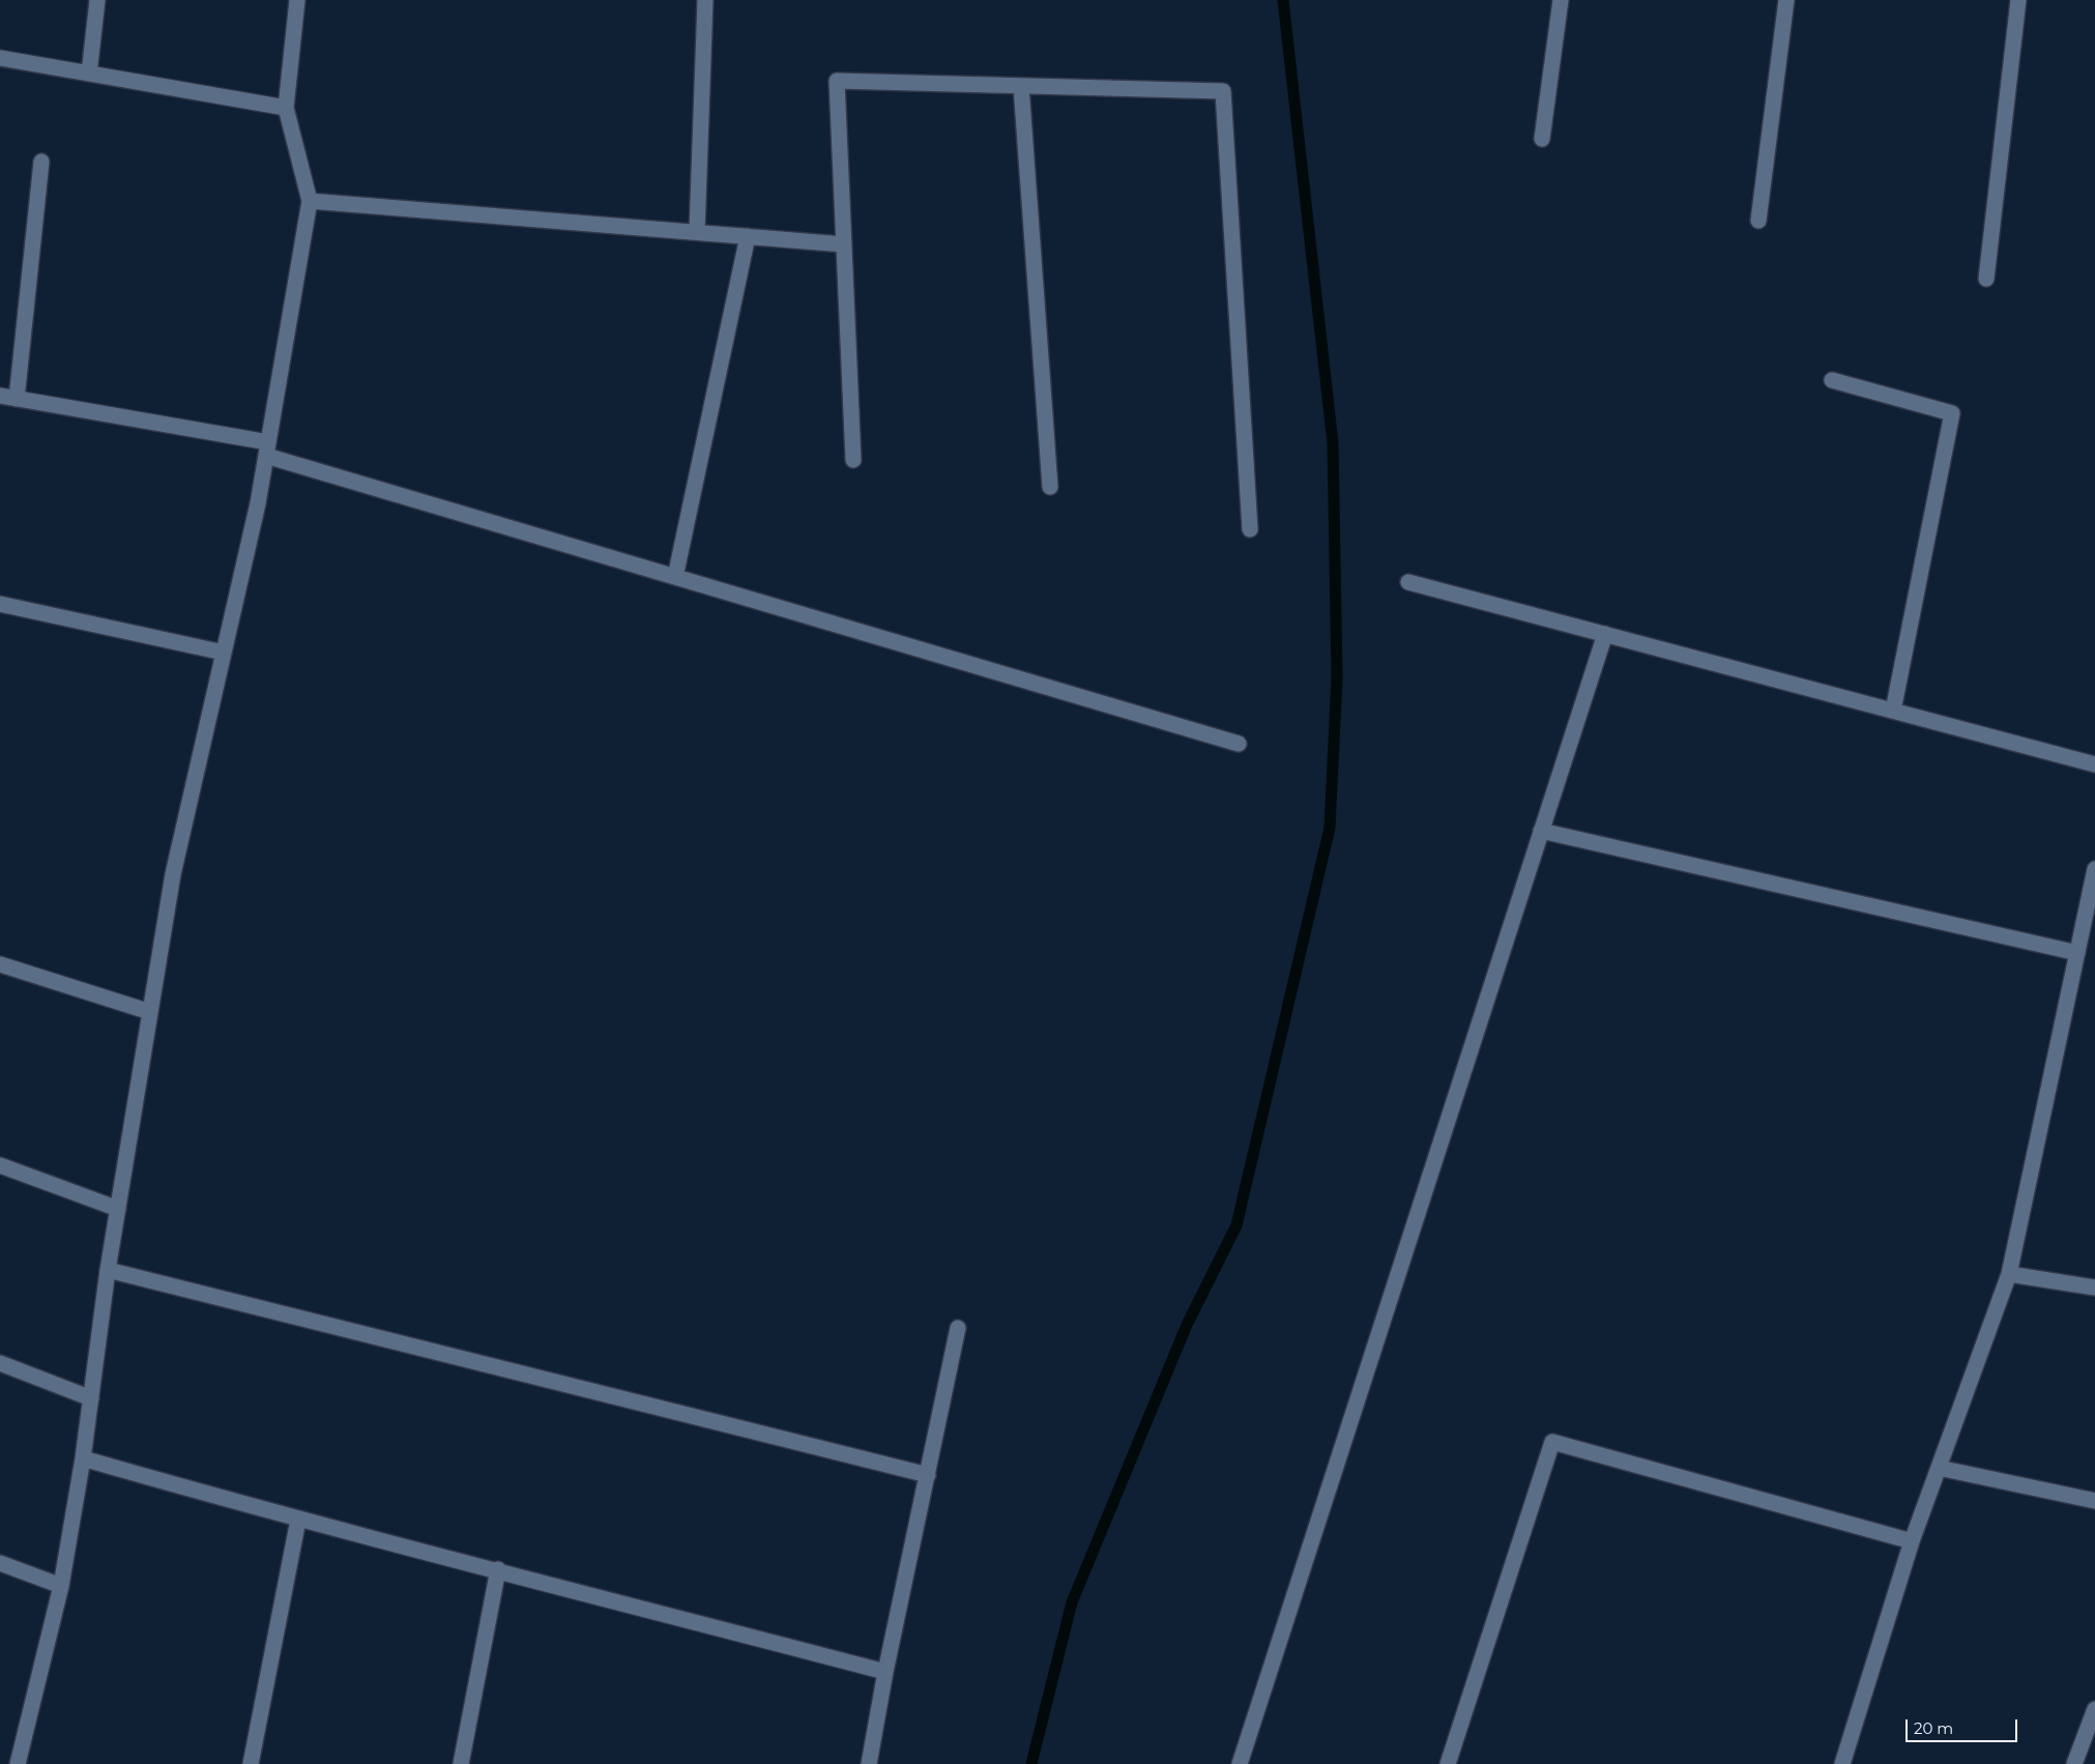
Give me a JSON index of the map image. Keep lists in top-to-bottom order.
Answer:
{
  "scale_bar": "20 m"
}
